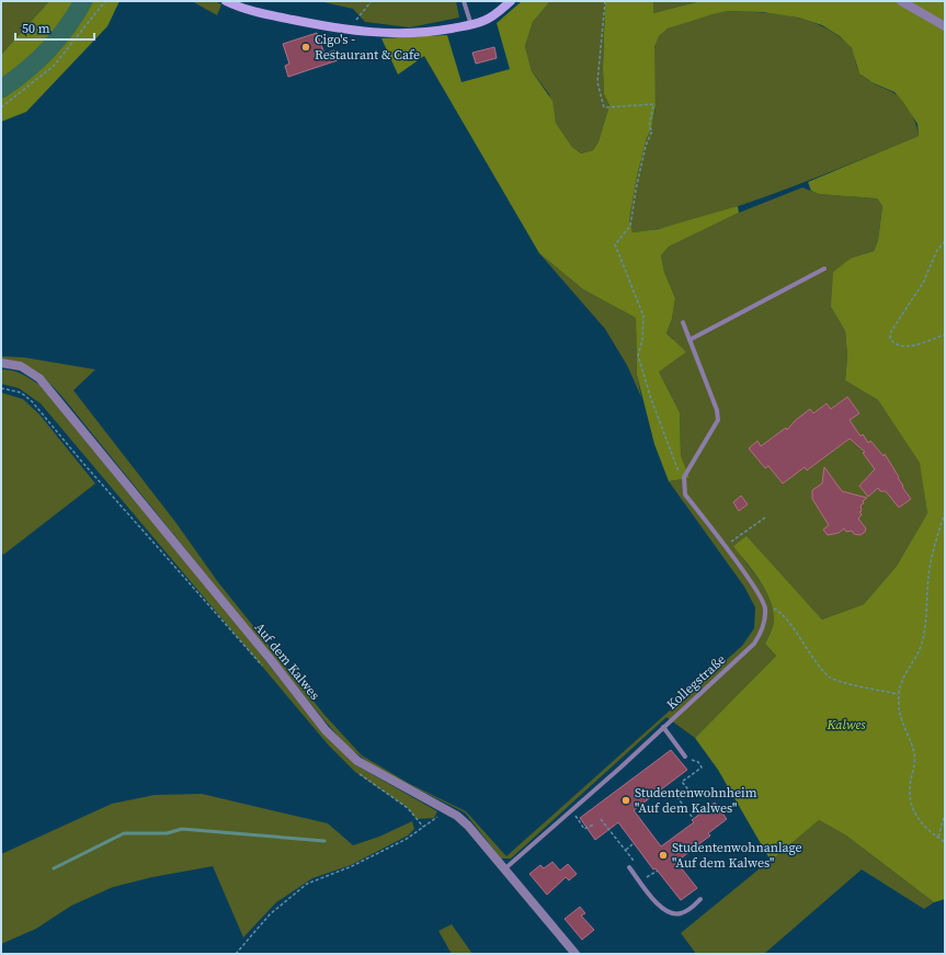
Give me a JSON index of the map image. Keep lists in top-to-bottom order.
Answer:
{
  "streets": {
    "street": ["Auf dem Kalwes"],
    "lane": ["Kollegstraße"]
  },
  "crossings": [
    ["Auf dem Kalwes", "Kollegstraße"]
  ],
  "parks": ["Kalwes"],
  "places": ["Cigo's - Restaurant & Cafe", "Studentenwohnheim \"Auf dem Kalwes\"", "Studentenwohnanlage \"Auf dem Kalwes\""],
  "scale_bar": "50 m"
}
